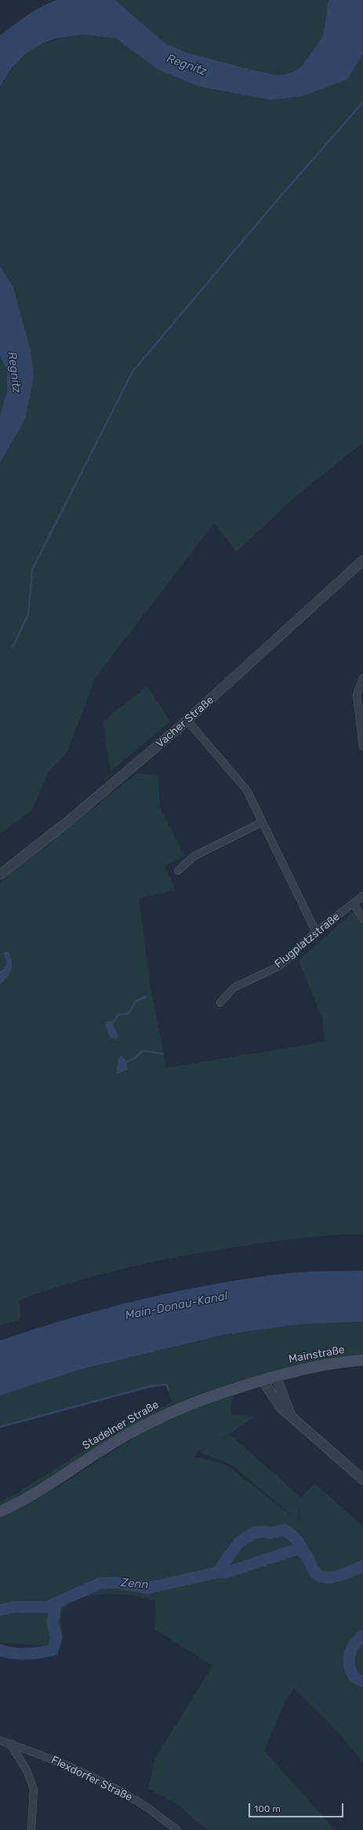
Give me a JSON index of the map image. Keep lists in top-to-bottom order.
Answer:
{
  "streets": {
    "main road": ["Mainstraße", "Stadelner Straße"],
    "street": ["Vacher Straße", "Flugplatzstraße", "Flexdorfer Straße"]
  },
  "crossings": [
    ["Mainstraße", "Stadelner Straße"]
  ],
  "water": ["Regnitz", "Main-Donau-Kanal", "Zenn"],
  "scale_bar": "100 m"
}
